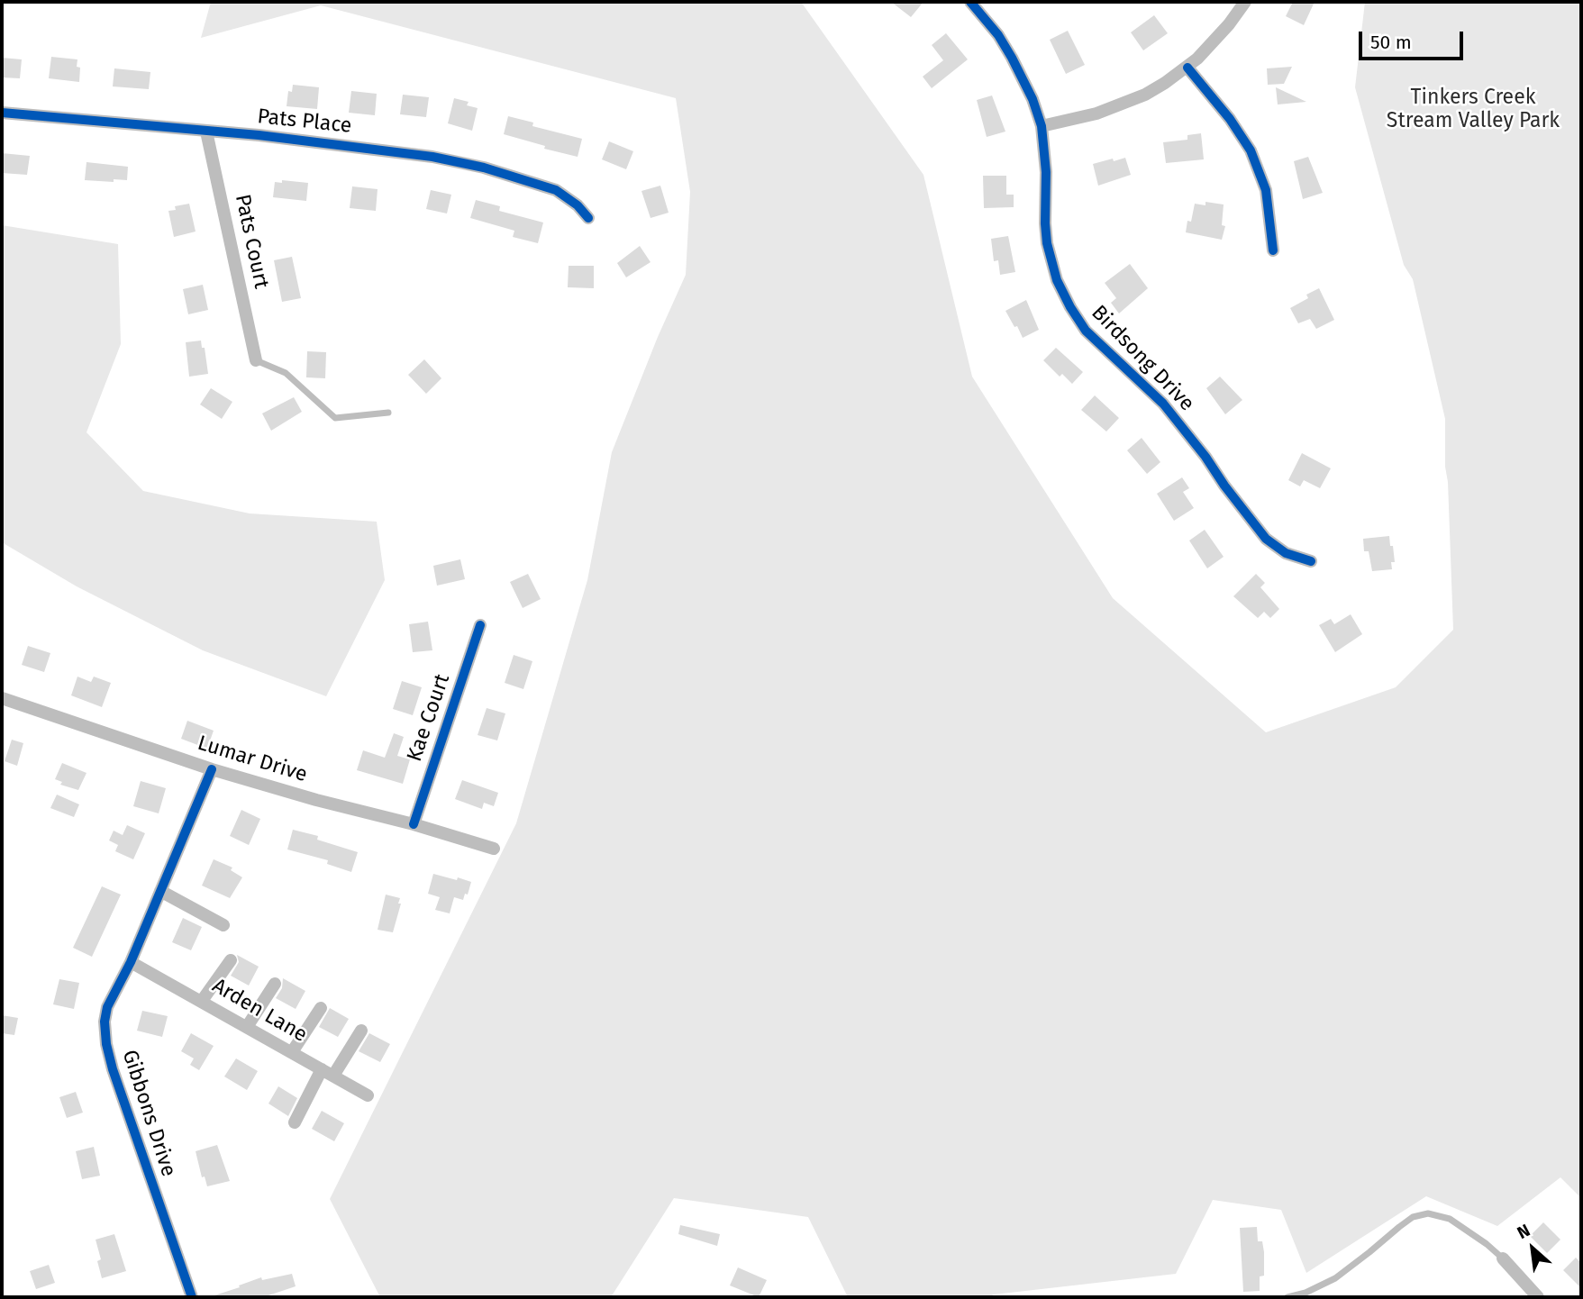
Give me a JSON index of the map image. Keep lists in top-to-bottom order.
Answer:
{
  "streets": {
    "street": [
      "Pats Place",
      "Pats Court",
      "Birdsong Drive",
      "Kae Court",
      "Lumar Drive",
      "Arden Lane",
      "Gibbons Drive"
    ]
  },
  "crossings": [
    ["Pats Place", "Pats Court"],
    ["Kae Court", "Lumar Drive"],
    ["Lumar Drive", "Gibbons Drive"],
    ["Arden Lane", "Gibbons Drive"]
  ],
  "parks": ["Tinkers Creek Stream Valley Park"],
  "scale_bar": "50 m",
  "north": "top left"
}
